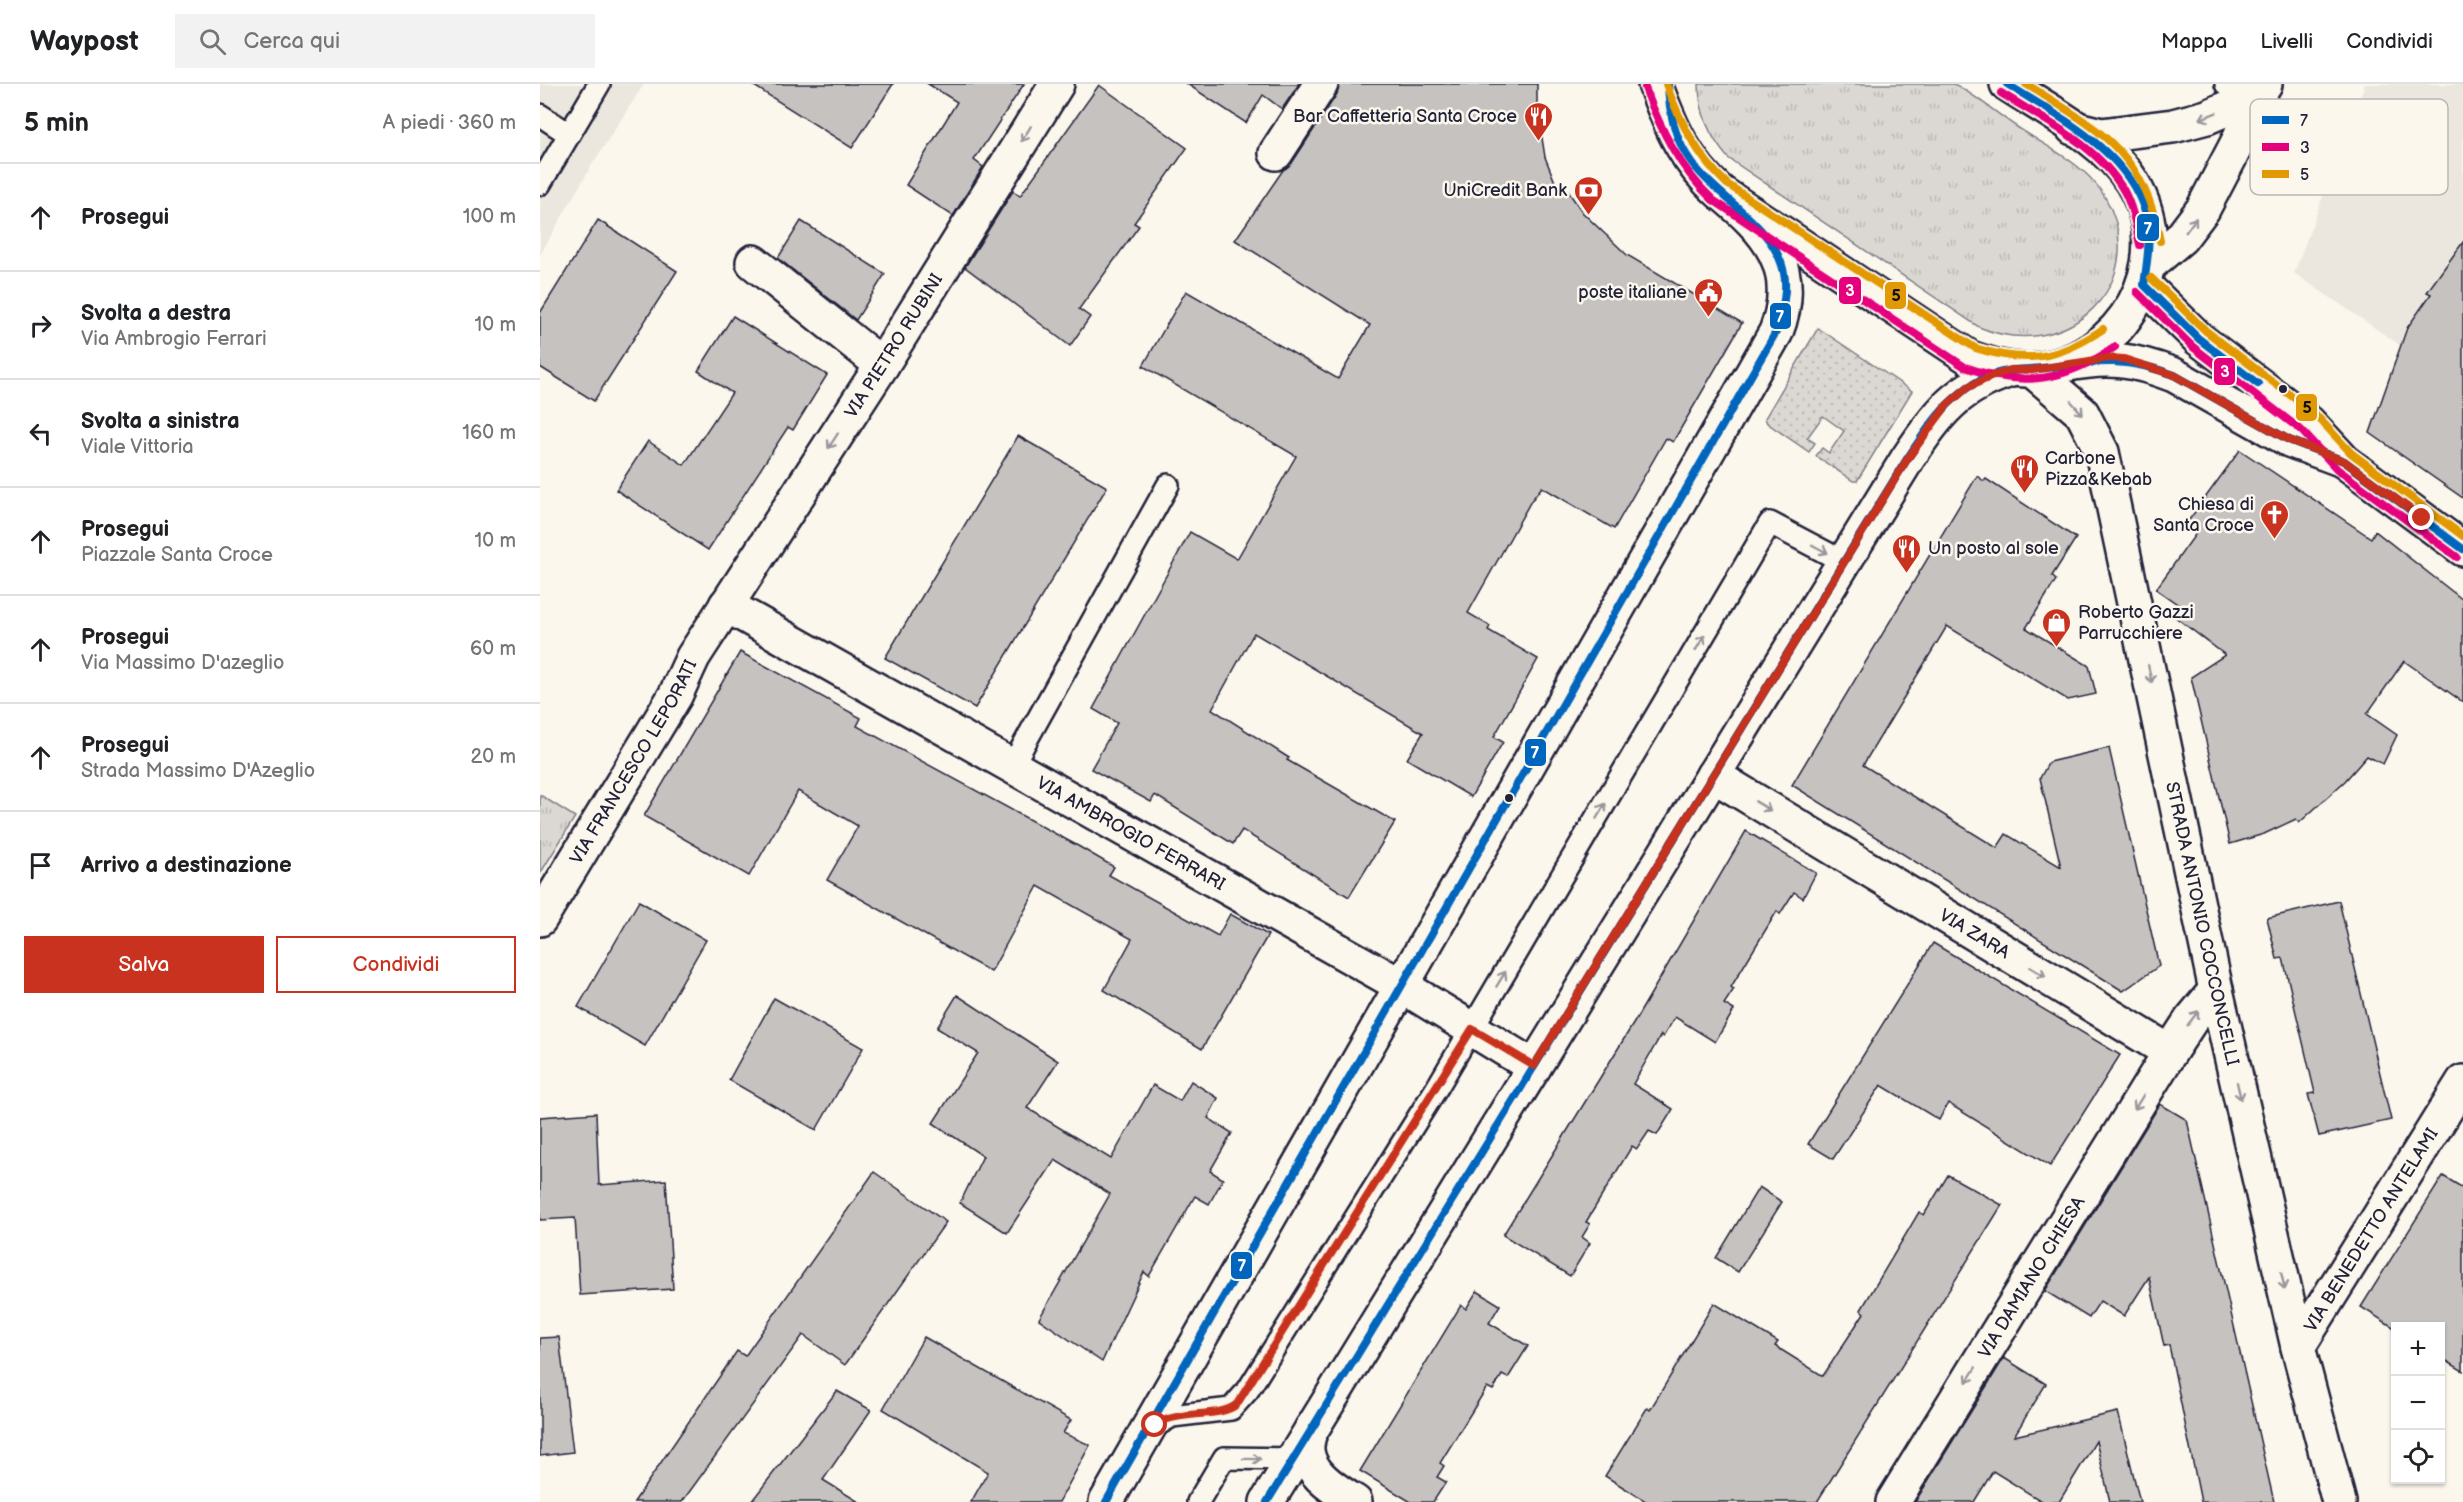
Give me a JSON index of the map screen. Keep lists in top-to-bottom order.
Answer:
{
  "streets": {
    "street": [
      "VIA PIETRO RUBINI",
      "VIA FRANCESCO LEPORATI",
      "VIA AMBROGIO FERRARI",
      "STRADA ANTONIO COCCONCELLI",
      "VIA ZARA",
      "VIA BENEDETTO ANTELAMI",
      "VIA DAMIANO CHIESA"
    ]
  },
  "crossings": [
    ["VIA PIETRO RUBINI", "VIA FRANCESCO LEPORATI"],
    ["VIA PIETRO RUBINI", "VIA AMBROGIO FERRARI"],
    ["VIA FRANCESCO LEPORATI", "VIA AMBROGIO FERRARI"],
    ["STRADA ANTONIO COCCONCELLI", "VIA BENEDETTO ANTELAMI"],
    ["VIA ZARA", "VIA DAMIANO CHIESA"]
  ],
  "one_way": [
    "VIA PIETRO RUBINI",
    "STRADA ANTONIO COCCONCELLI",
    "VIA ZARA",
    "VIA DAMIANO CHIESA"
  ],
  "places": {
    "restaurant": ["Bar Caffetteria Santa Croce", "Carbone Pizza&Kebab", "Un posto al sole"],
    "bank": ["UniCredit Bank"],
    "public building": ["poste italiane"],
    "church": ["Chiesa di Santa Croce"],
    "shop": ["Roberto Gazzi Parrucchiere"]
  },
  "lines": ["transit line 7", "transit line 5", "transit line 3"],
  "legend": ["7", "3", "5"],
  "page": {
    "header": "Waypost",
    "search": "Cerca qui",
    "nav": ["Mappa", "Livelli", "Condividi"],
    "heading": ["5 min", "A piedi · 360 m"],
    "list": [
      ["Prosegui", "100 m"],
      ["Svolta a destra", "Via Ambrogio Ferrari", "10 m"],
      ["Svolta a sinistra", "Viale Vittoria", "160 m"],
      ["Prosegui", "Piazzale Santa Croce", "10 m"],
      ["Prosegui", "Via Massimo D'azeglio", "60 m"],
      ["Prosegui", "Strada Massimo D'Azeglio", "20 m"],
      "Arrivo a destinazione"
    ],
    "buttons": ["Salva", "Condividi"],
    "map_buttons": ["+", "−"]
  }
}
